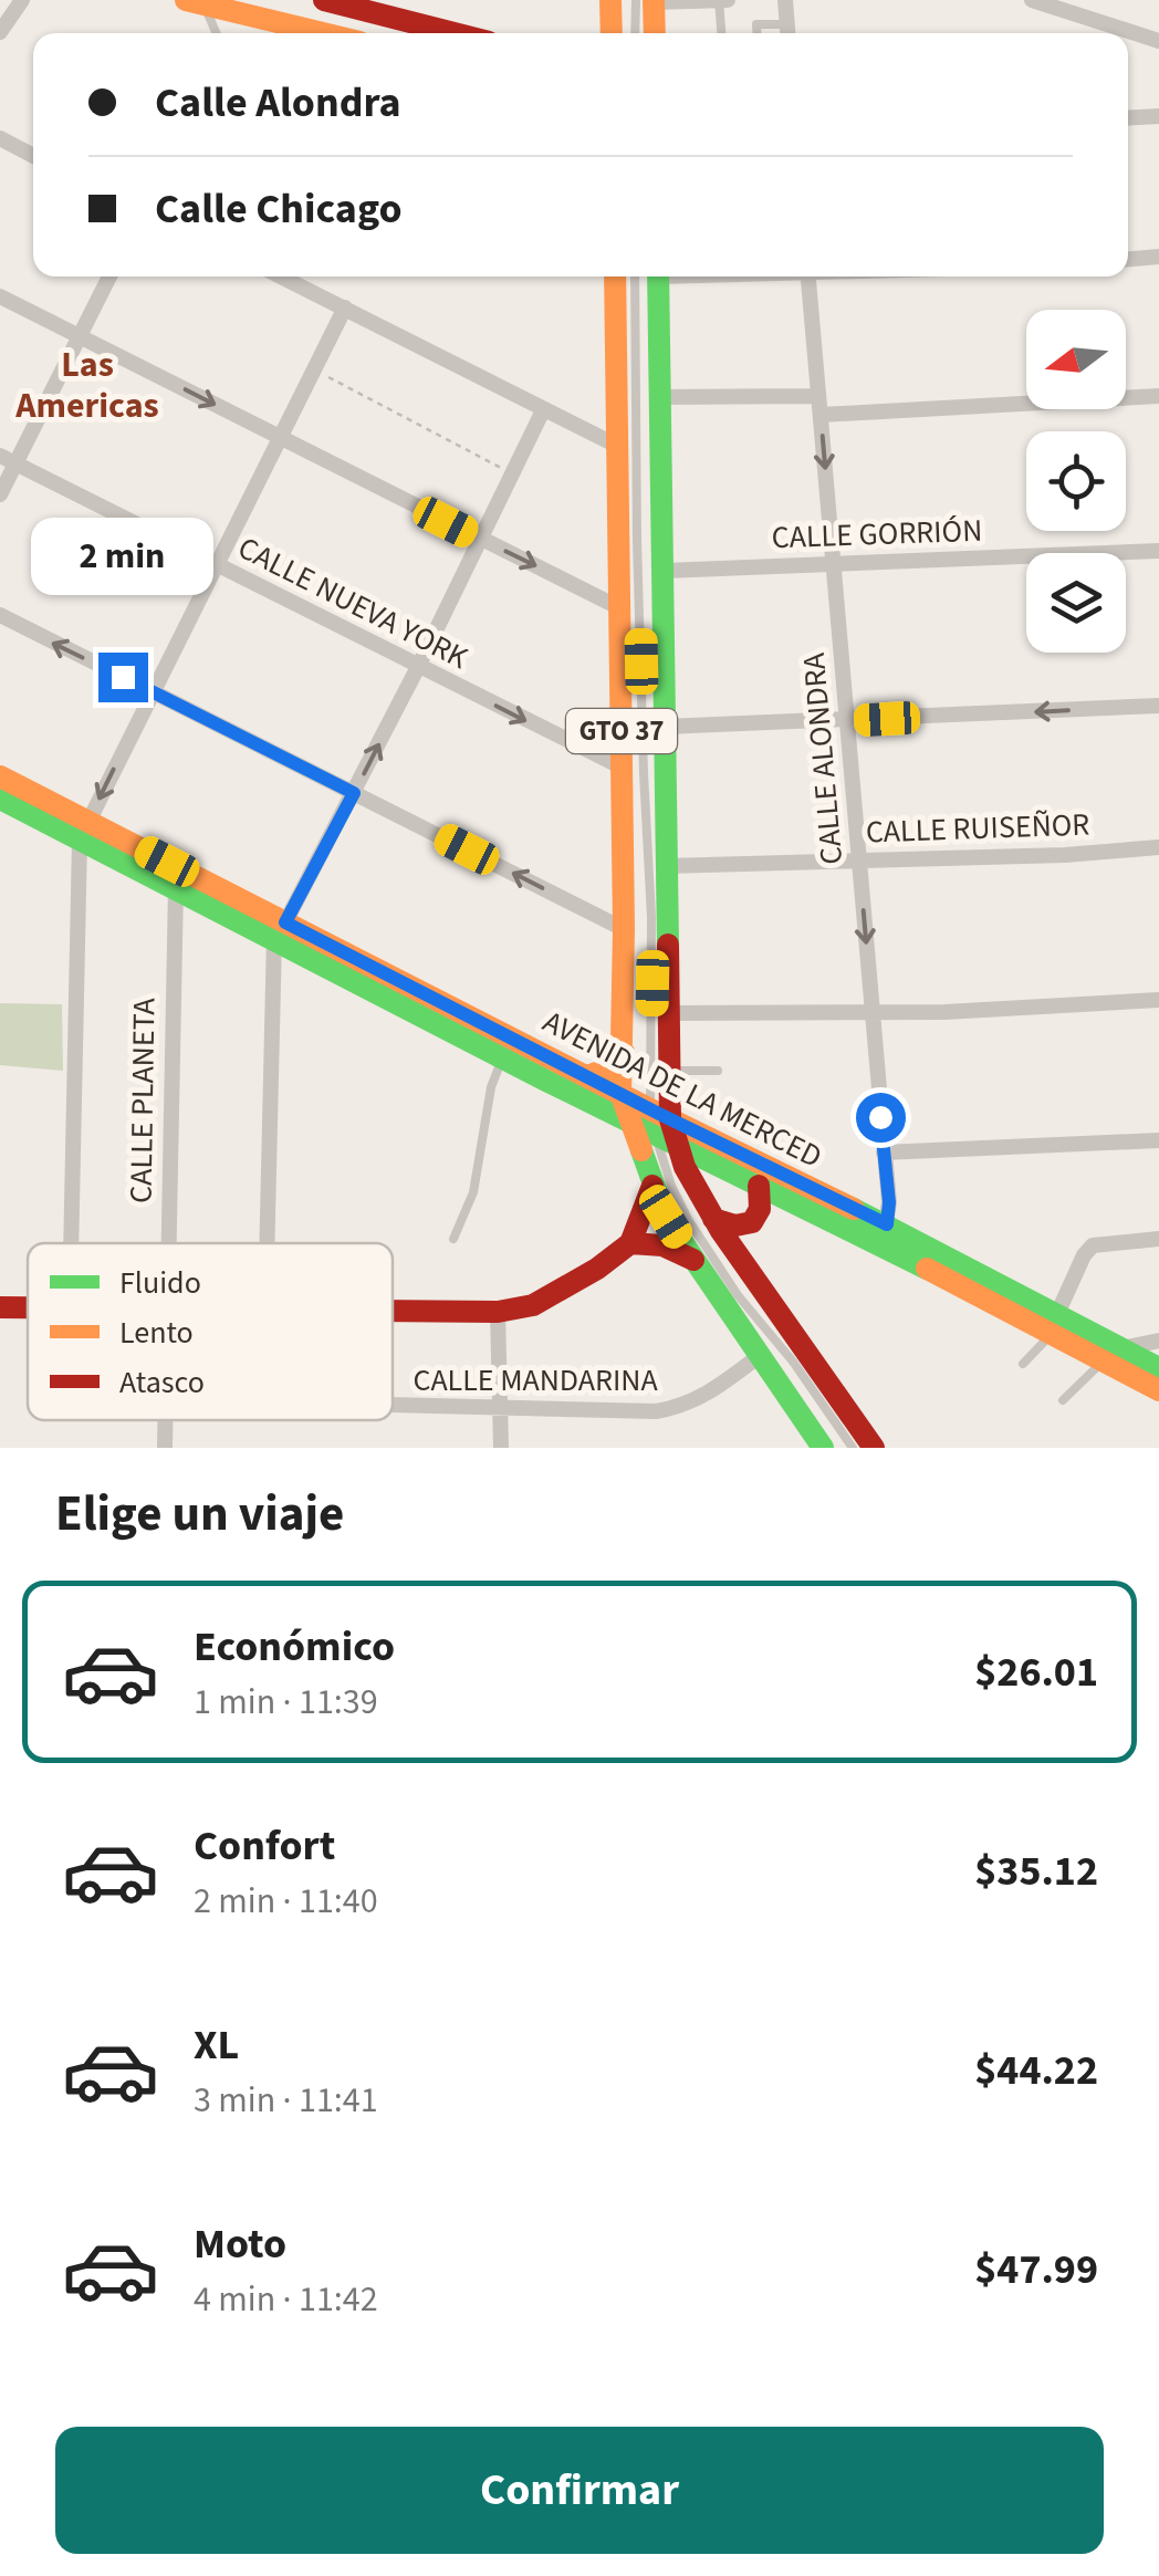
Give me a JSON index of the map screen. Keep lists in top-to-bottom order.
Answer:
{
  "streets": {
    "street": [
      "CALLE GORRIÓN",
      "CALLE NUEVA YORK",
      "GTO 37",
      "CALLE ALONDRA",
      "CALLE RUISEÑOR",
      "AVENIDA DE LA MERCED",
      "CALLE PLANETA",
      "CALLE MANDARINA"
    ]
  },
  "crossings": [
    ["CALLE GORRIÓN", "GTO 37"],
    ["CALLE GORRIÓN", "CALLE ALONDRA"],
    ["CALLE NUEVA YORK", "GTO 37"],
    ["GTO 37", "CALLE RUISEÑOR"],
    ["GTO 37", "AVENIDA DE LA MERCED"],
    ["GTO 37", "CALLE MANDARINA"],
    ["CALLE ALONDRA", "CALLE RUISEÑOR"],
    ["CALLE ALONDRA", "AVENIDA DE LA MERCED"],
    ["AVENIDA DE LA MERCED", "CALLE PLANETA"]
  ],
  "districts": ["Las Americas"],
  "legend": ["Fluido", "Lento", "Atasco"],
  "north": "left",
  "page": {
    "banner": ["Calle Alondra", "Calle Chicago"],
    "bubble": "2 min",
    "heading": "Elige un viaje",
    "list": [
      {
        "name": "Económico",
        "note": "1 min · 11:39",
        "value": "$26.01"
      },
      {
        "name": "Confort",
        "note": "2 min · 11:40",
        "value": "$35.12"
      },
      {
        "name": "XL",
        "note": "3 min · 11:41",
        "value": "$44.22"
      },
      {
        "name": "Moto",
        "note": "4 min · 11:42",
        "value": "$47.99"
      }
    ],
    "buttons": "Confirmar"
  }
}
